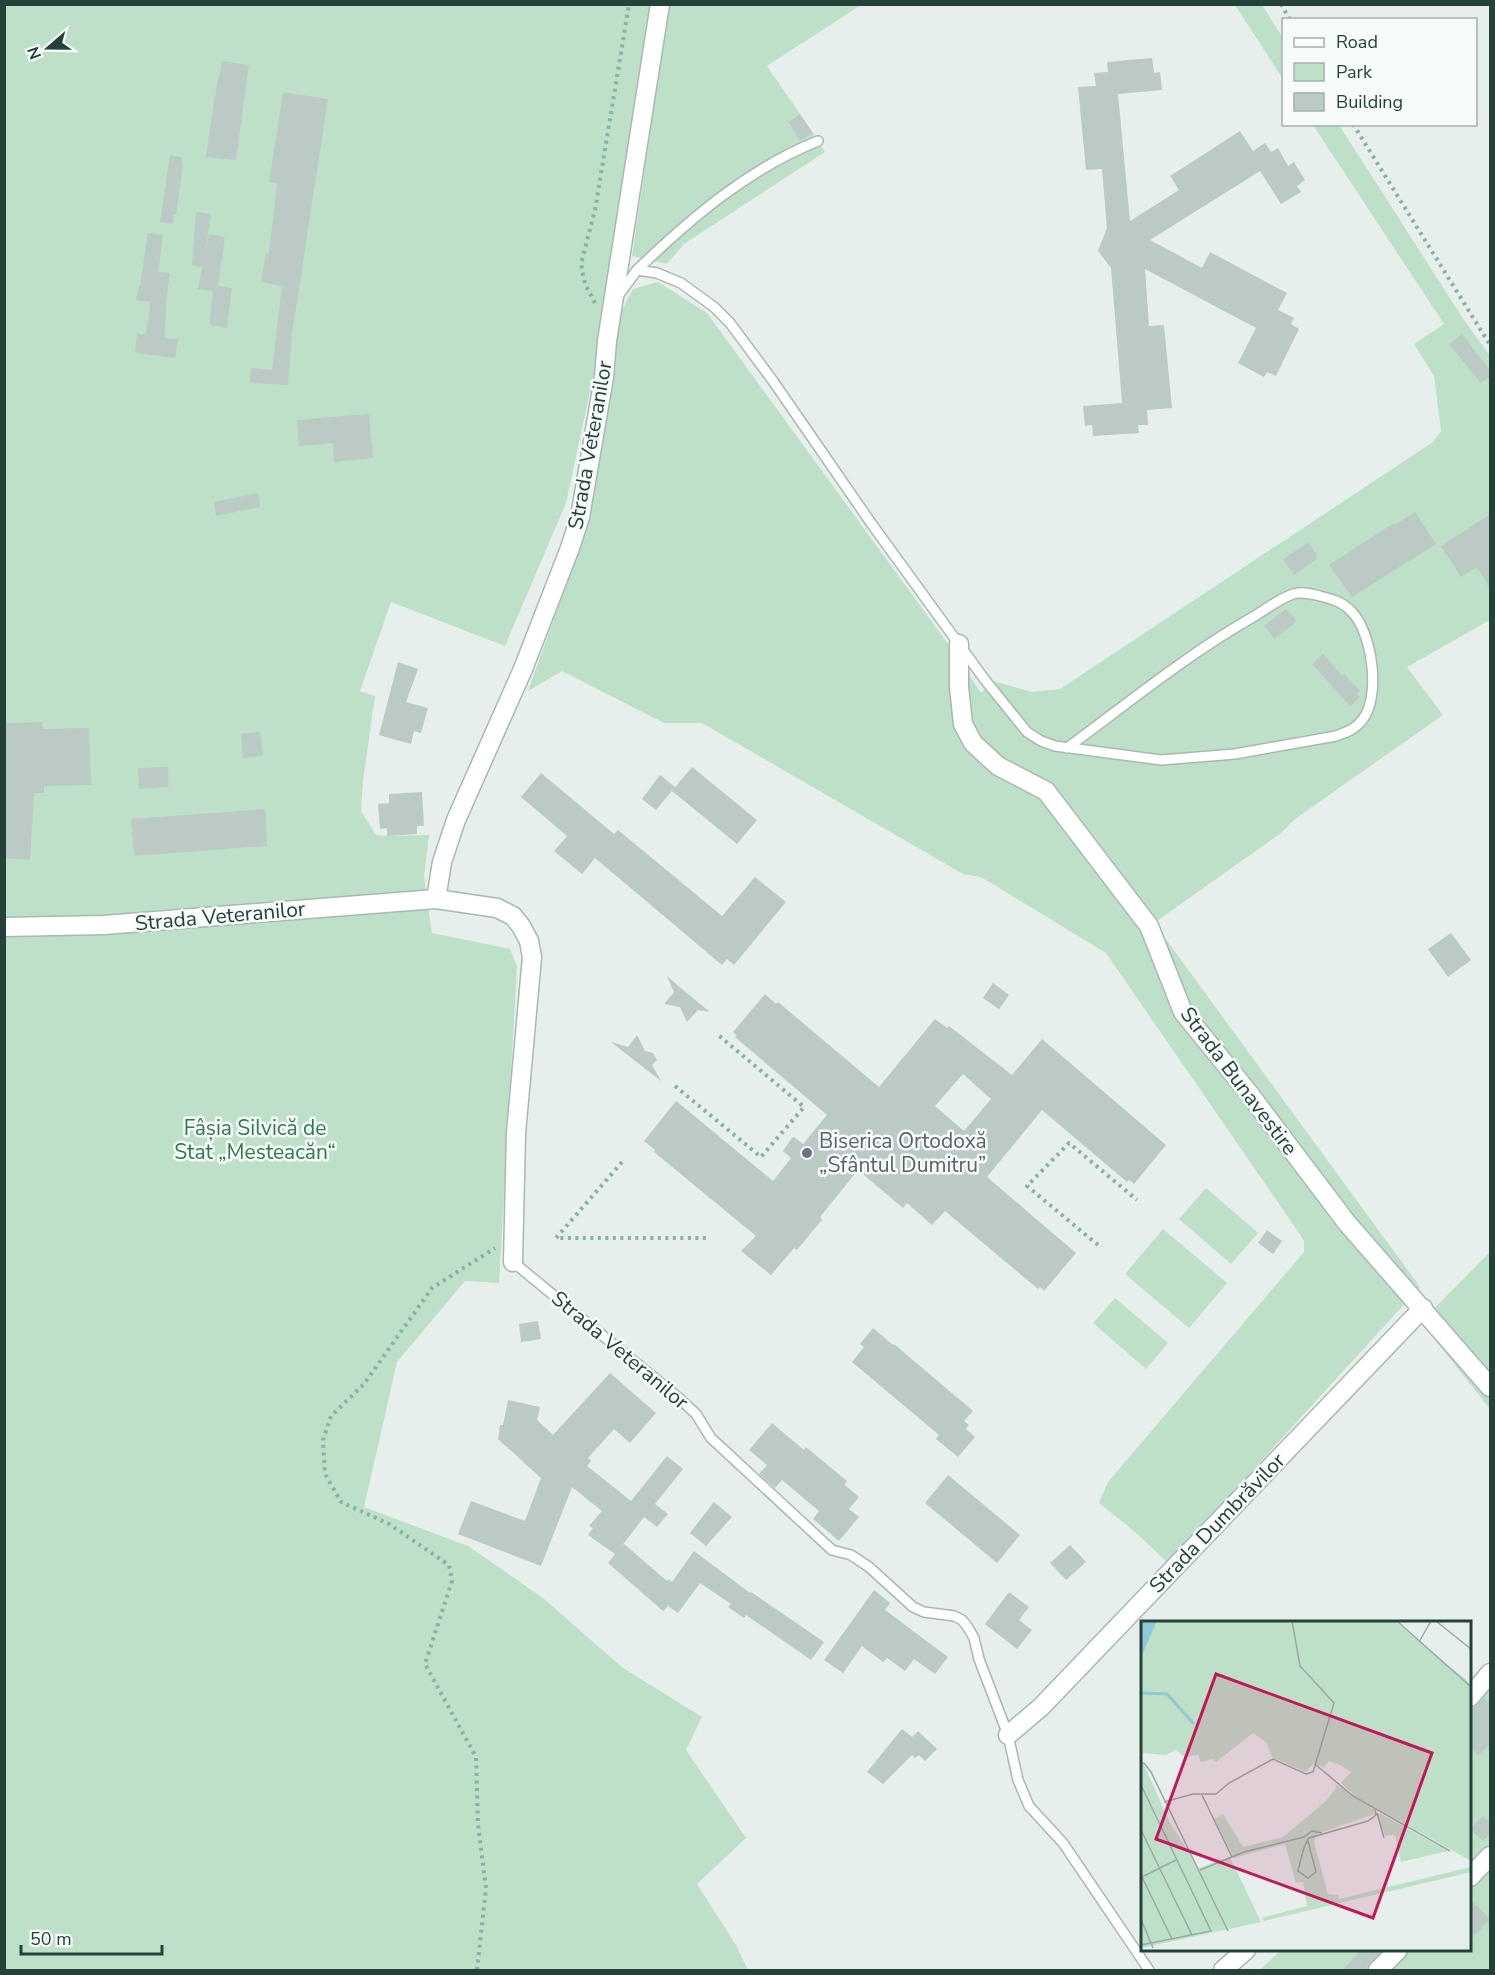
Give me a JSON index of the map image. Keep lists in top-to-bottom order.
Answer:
{
  "streets": {
    "street": ["Strada Veteranilor", "Strada Bunavestire", "Strada Dumbrăvilor"]
  },
  "crossings": [
    ["Strada Veteranilor", "Strada Dumbrăvilor"],
    ["Strada Bunavestire", "Strada Dumbrăvilor"]
  ],
  "parks": ["Fâșia Silvică de Stat „Mesteacăn“"],
  "places": ["Biserica Ortodoxă „Sfântul Dumitru”"],
  "legend": ["Road", "Park", "Building"],
  "scale_bar": "50 m",
  "north": "left"
}
